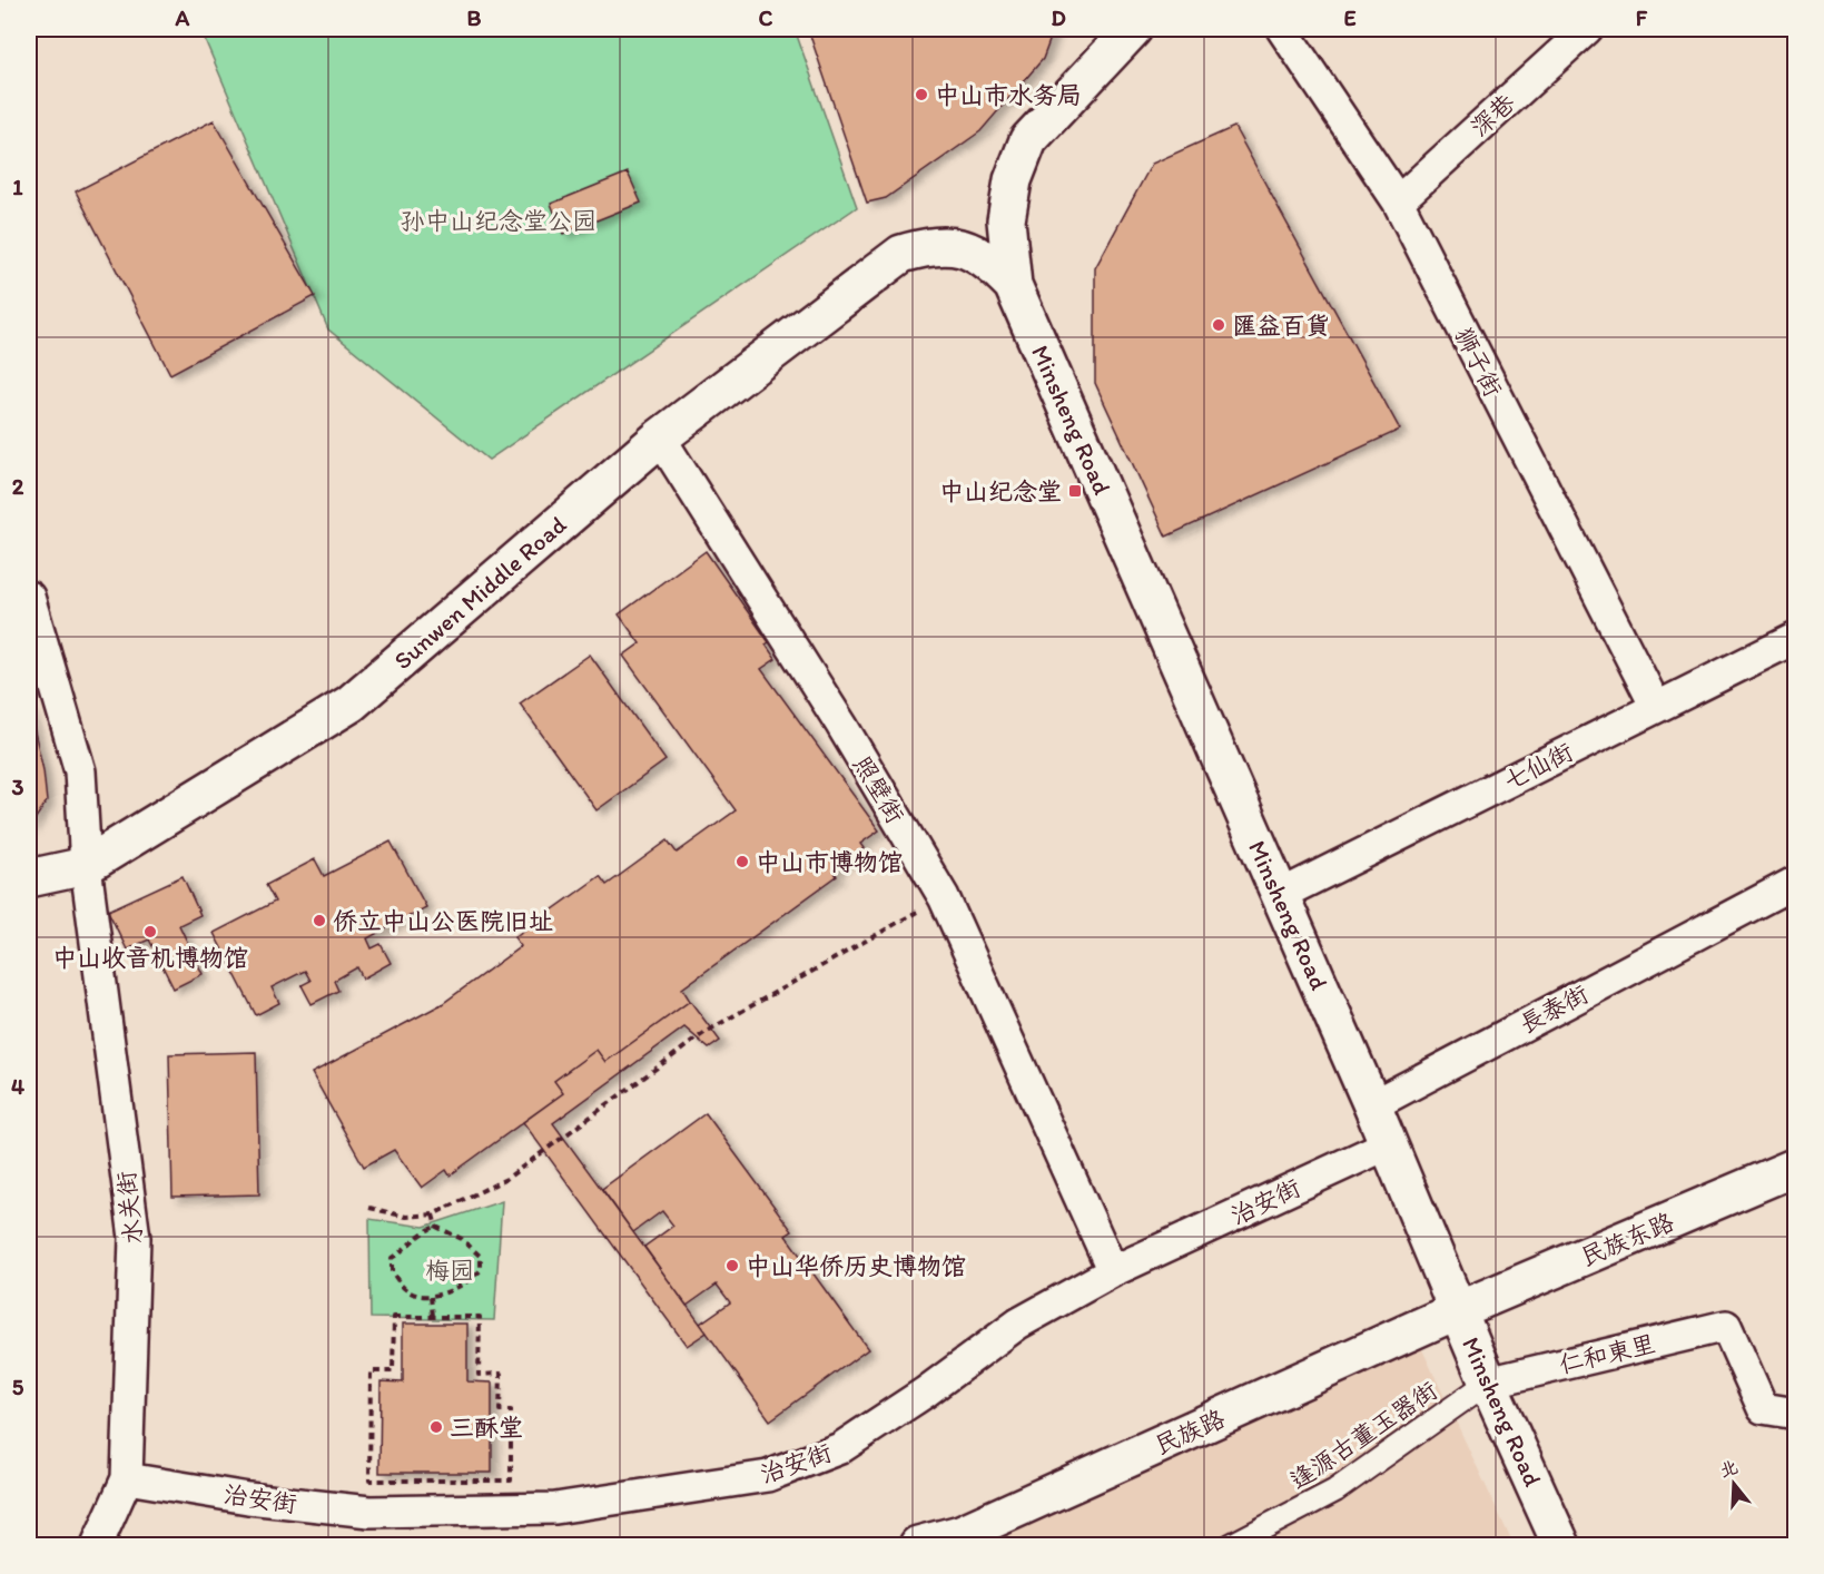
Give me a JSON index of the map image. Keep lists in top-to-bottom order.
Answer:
{
  "streets": {
    "street": [
      "深巷",
      "狮子街",
      "Minsheng Road",
      "Sunwen Middle Road",
      "七仙街",
      "照壁街",
      "長泰街",
      "治安街",
      "水关街",
      "民族东路",
      "仁和東里",
      "民族路",
      "逢源古董玉器街"
    ]
  },
  "crossings": [
    ["深巷", "狮子街"],
    ["狮子街", "七仙街"],
    ["Minsheng Road", "Sunwen Middle Road"],
    ["Minsheng Road", "七仙街"],
    ["Minsheng Road", "長泰街"],
    ["Minsheng Road", "治安街"],
    ["Minsheng Road", "民族东路"],
    ["Minsheng Road", "仁和東里"],
    ["Minsheng Road", "民族路"],
    ["Minsheng Road", "逢源古董玉器街"],
    ["Sunwen Middle Road", "照壁街"],
    ["Sunwen Middle Road", "水关街"],
    ["照壁街", "治安街"],
    ["治安街", "水关街"],
    ["民族东路", "民族路"],
    ["仁和東里", "逢源古董玉器街"]
  ],
  "parks": ["孙中山纪念堂公园", "梅园"],
  "places": {
    "other": [
      "中山市水务局",
      "匯益百貨",
      "中山市博物馆",
      "侨立中山公医院旧址",
      "中山收音机博物馆",
      "中山华侨历史博物馆",
      "三酥堂"
    ],
    "transit": ["中山纪念堂"]
  },
  "north": "top",
  "grid": {
    "columns": [
      "A",
      "B",
      "C",
      "D",
      "E",
      "F"
    ],
    "rows": [
      "1",
      "2",
      "3",
      "4",
      "5"
    ]
  }
}
